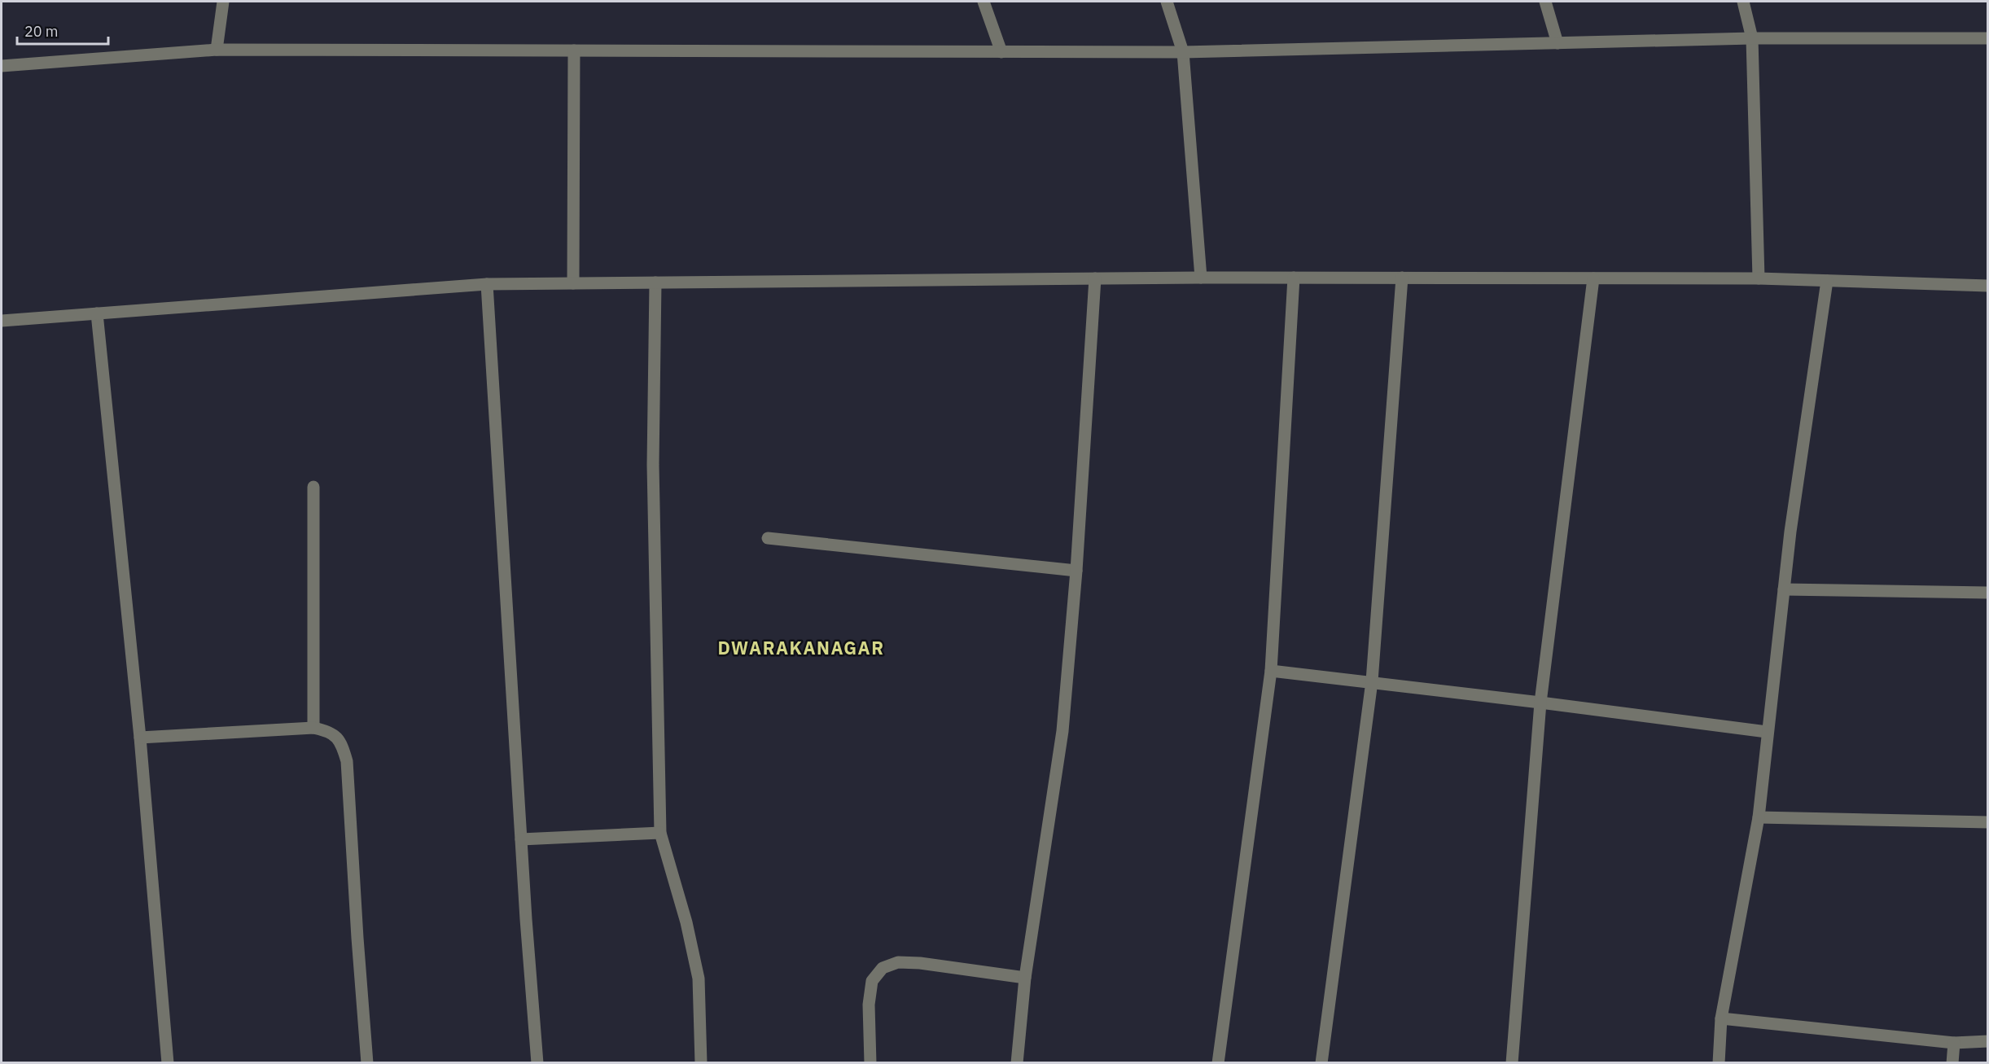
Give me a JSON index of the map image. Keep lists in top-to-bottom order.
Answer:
{
  "districts": ["DWARAKANAGAR"],
  "scale_bar": "20 m"
}
